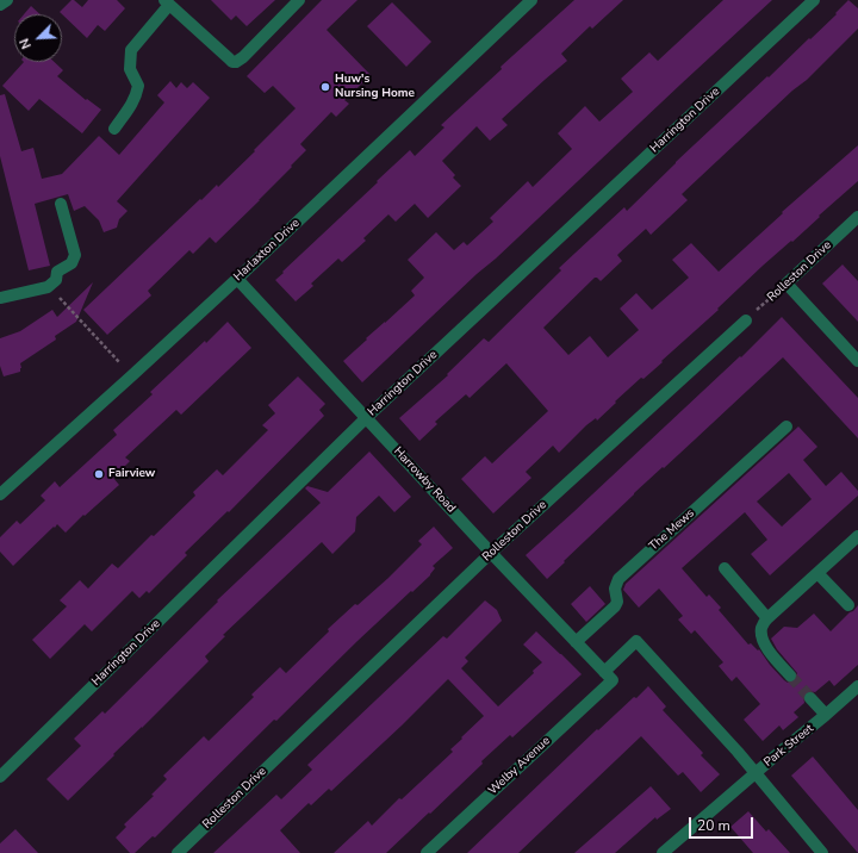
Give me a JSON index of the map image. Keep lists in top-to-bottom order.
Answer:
{
  "streets": {
    "street": [
      "Harrington Drive",
      "Harlaxton Drive",
      "Rolleston Drive",
      "Harrowby Road",
      "The Mews",
      "Park Street",
      "Welby Avenue"
    ]
  },
  "crossings": [
    ["Harrington Drive", "Harrowby Road"],
    ["Harlaxton Drive", "Harrowby Road"],
    ["Rolleston Drive", "Harrowby Road"],
    ["Harrowby Road", "The Mews"],
    ["Harrowby Road", "Welby Avenue"],
    ["Park Street", "Welby Avenue"]
  ],
  "places": ["Huw's Nursing Home", "Fairview"],
  "scale_bar": "20 m",
  "north": "bottom left"
}
